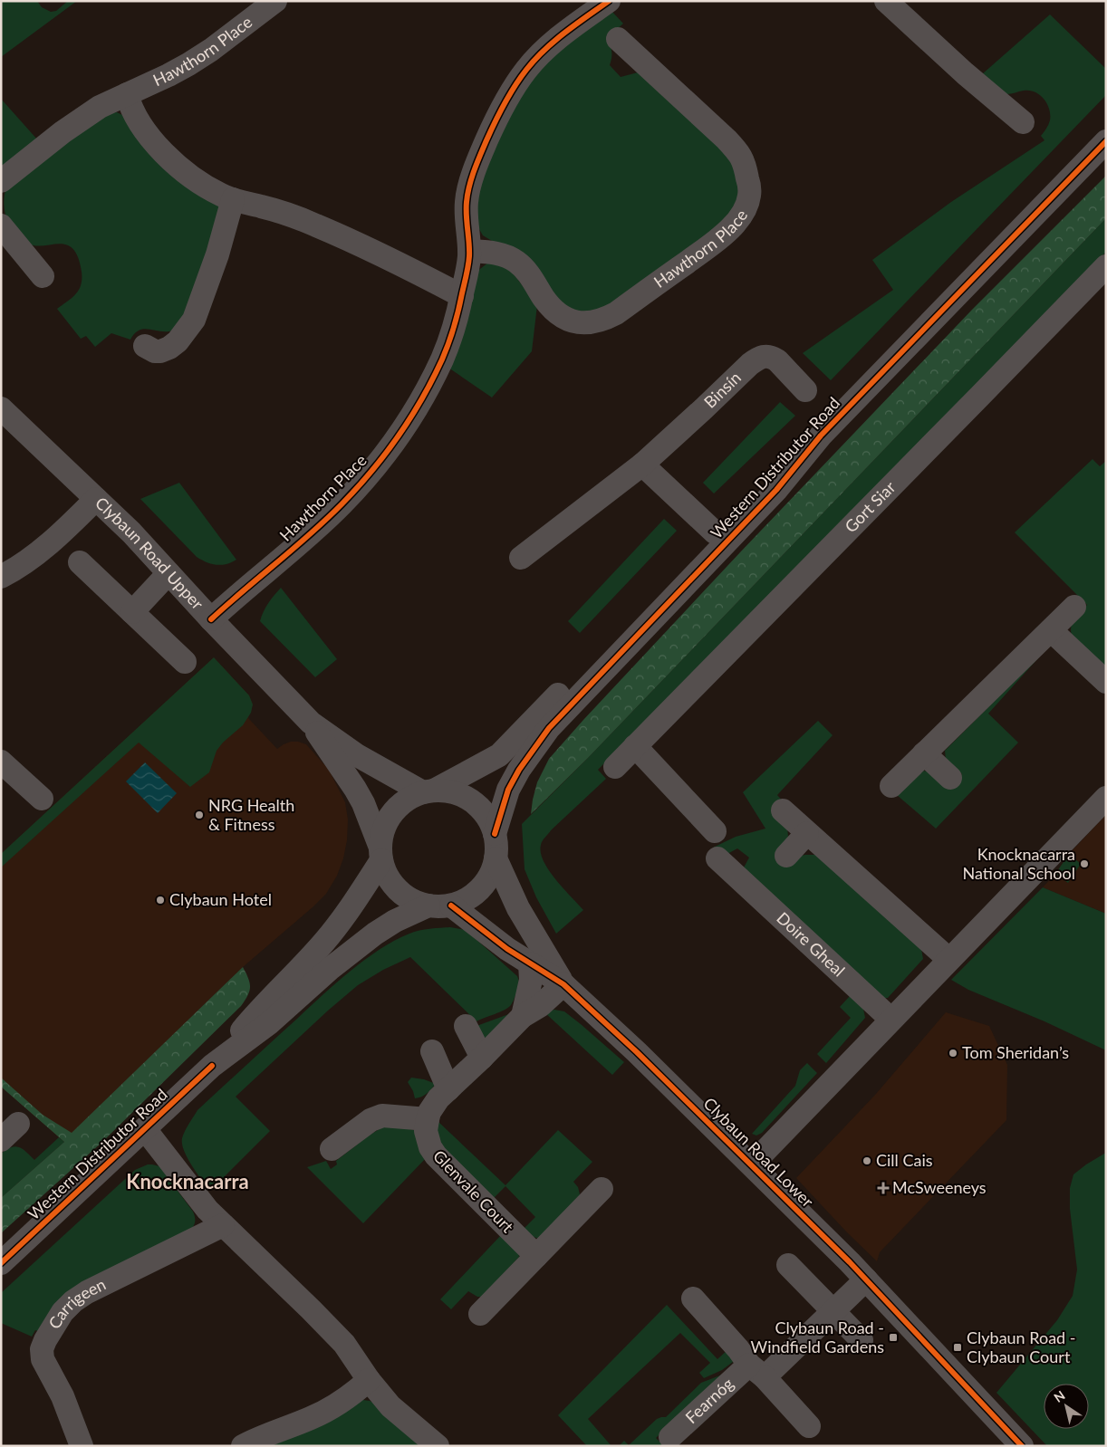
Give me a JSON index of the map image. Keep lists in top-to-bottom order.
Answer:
{
  "streets": {
    "street": [
      "Hawthorn Place",
      "Binsín",
      "Western Distributor Road",
      "Gort Siar",
      "Clybaun Road Upper",
      "Doire Gheal",
      "Clybaun Road Lower",
      "Glenvale Court",
      "Carrigeen",
      "Fearnóg"
    ]
  },
  "crossings": [
    ["Hawthorn Place", "Clybaun Road Upper"],
    ["Western Distributor Road", "Clybaun Road Upper"],
    ["Western Distributor Road", "Clybaun Road Lower"],
    ["Clybaun Road Upper", "Clybaun Road Lower"],
    ["Clybaun Road Lower", "Glenvale Court"],
    ["Clybaun Road Lower", "Fearnóg"]
  ],
  "districts": ["Knocknacarra"],
  "places": {
    "other": [
      "NRG Health & Fitness",
      "Knocknacarra National School",
      "Clybaun Hotel",
      "Tom Sheridan’s",
      "Cill Cais"
    ],
    "health": ["McSweeneys"],
    "transit": ["Clybaun Road - Windfield Gardens", "Clybaun Road - Clybaun Court"]
  },
  "north": "top left"
}
